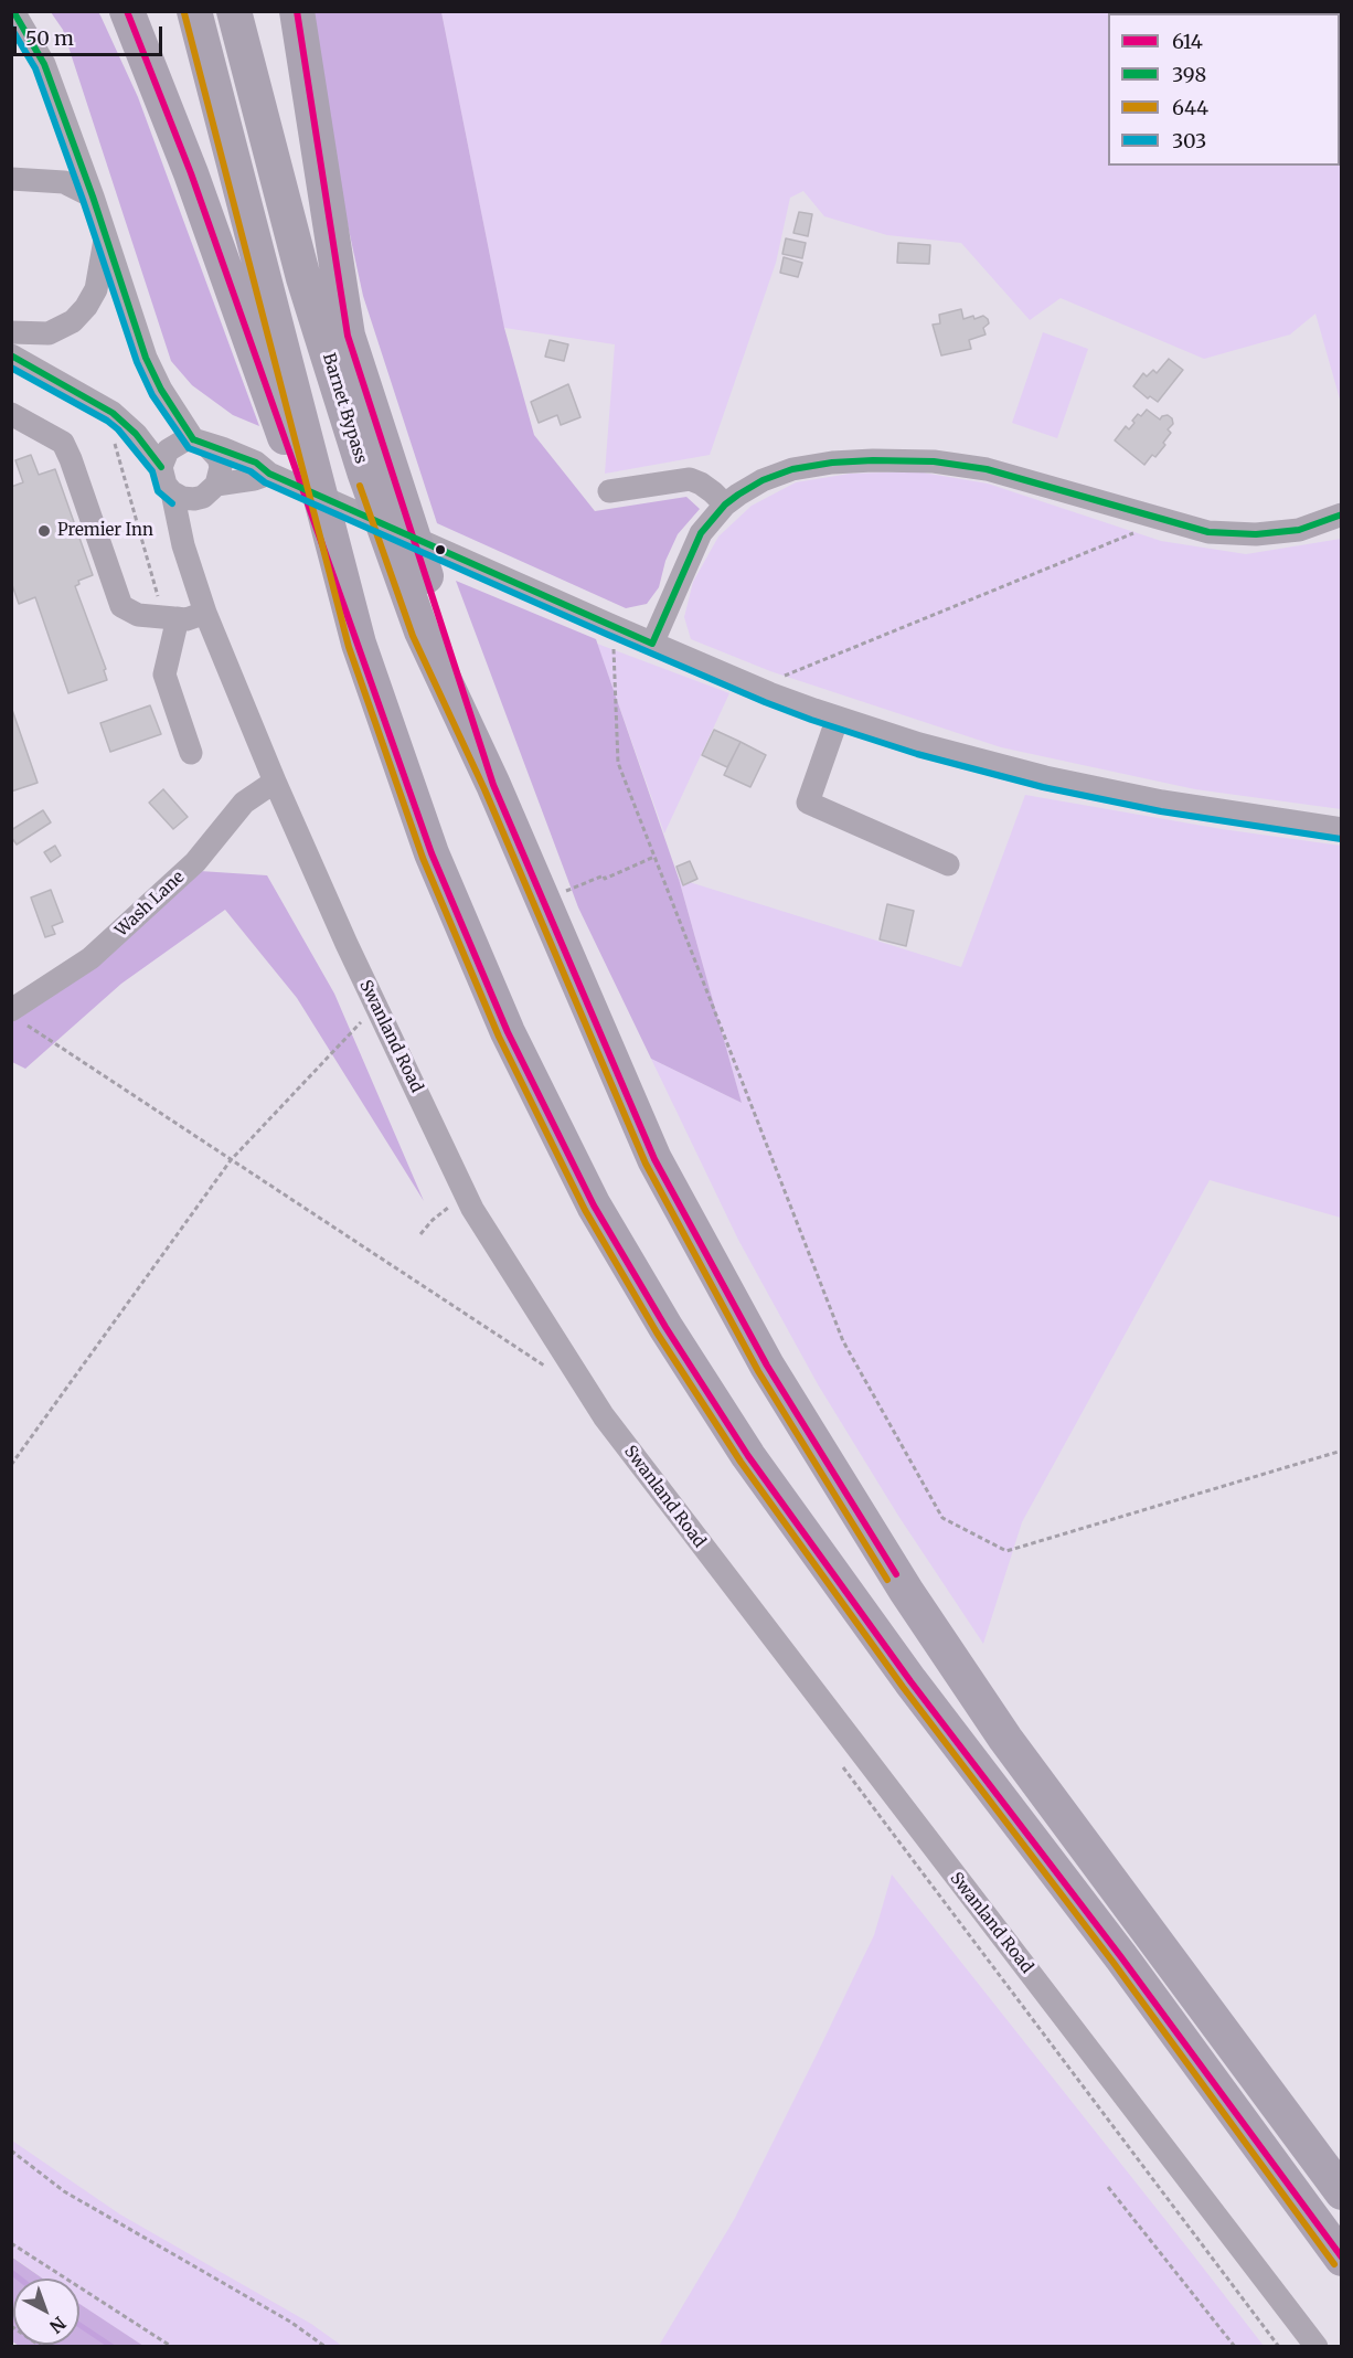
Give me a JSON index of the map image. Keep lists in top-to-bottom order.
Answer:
{
  "streets": {
    "highway": ["Barnet Bypass"],
    "street": ["Wash Lane", "Swanland Road"]
  },
  "crossings": [
    ["Wash Lane", "Swanland Road"]
  ],
  "places": ["Premier Inn"],
  "lines": [
    "transit line 614",
    "transit line 398",
    "transit line 644",
    "transit line 303"
  ],
  "legend": [
    "614",
    "398",
    "644",
    "303"
  ],
  "scale_bar": "50 m",
  "north": "bottom right"
}
